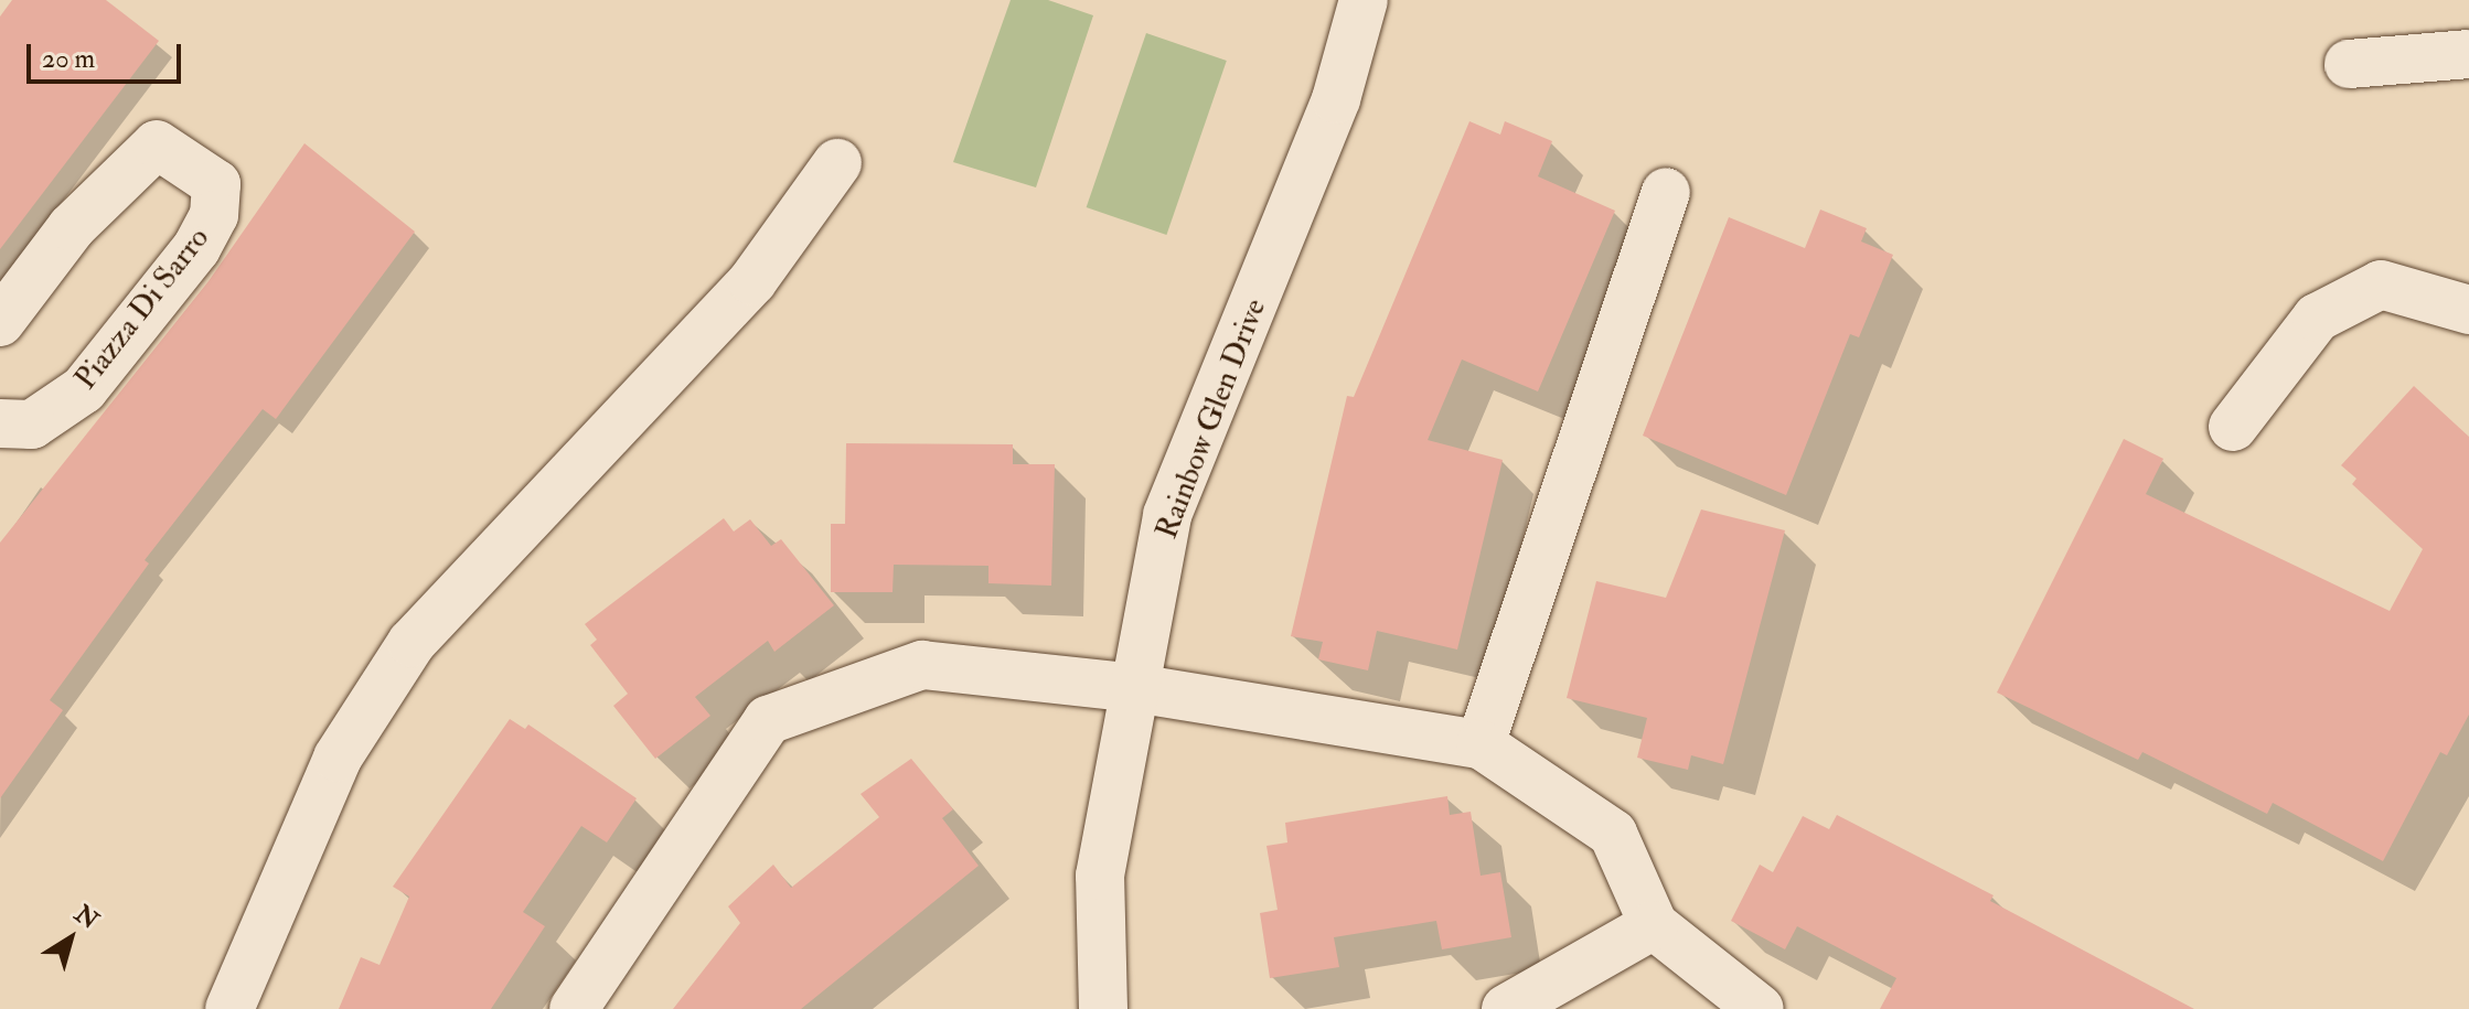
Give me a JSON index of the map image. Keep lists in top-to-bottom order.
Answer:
{
  "streets": {
    "street": ["Piazza Di Sarro", "Rainbow Glen Drive"]
  },
  "scale_bar": "20 m",
  "north": "top right"
}
